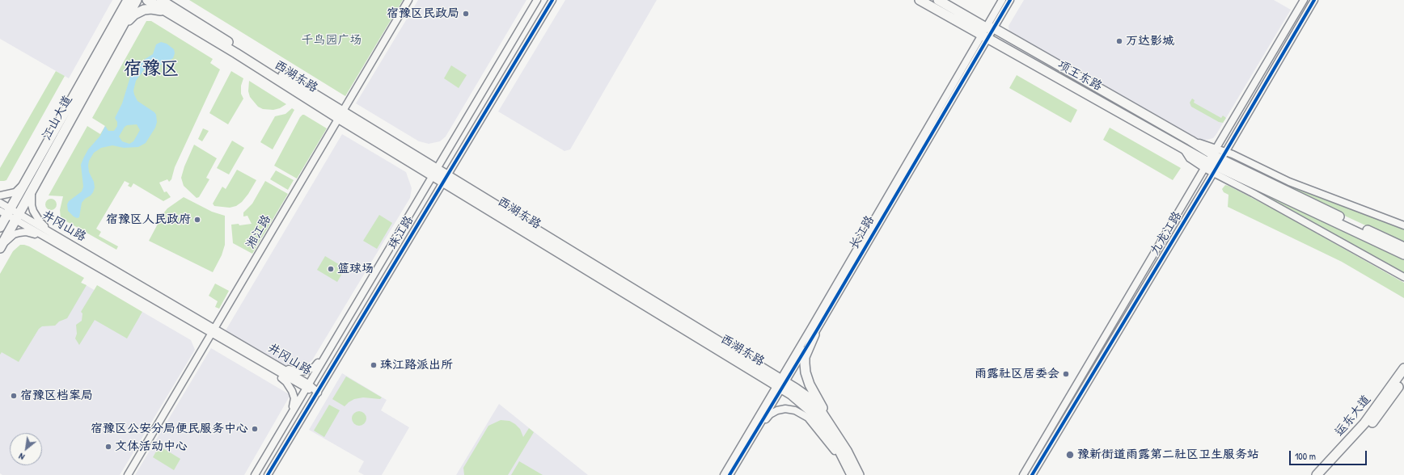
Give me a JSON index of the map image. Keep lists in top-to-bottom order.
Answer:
{
  "streets": {
    "main road": [
      "项王东路",
      "西湖东路",
      "江山大道",
      "运东大道"
    ],
    "street": [
      "井冈山路",
      "湘江路",
      "珠江路",
      "长江路",
      "九龙江路"
    ]
  },
  "crossings": [
    ["项王东路", "长江路"],
    ["项王东路", "九龙江路"],
    ["西湖东路", "湘江路"],
    ["西湖东路", "珠江路"],
    ["西湖东路", "长江路"],
    ["江山大道", "井冈山路"],
    ["井冈山路", "湘江路"],
    ["井冈山路", "珠江路"]
  ],
  "districts": ["宿豫区"],
  "parks": ["千鸟园广场"],
  "places": [
    "宿豫区民政局",
    "万达影城",
    "宿豫区人民政府",
    "篮球场",
    "珠江路派出所",
    "雨露社区居委会",
    "宿豫区档案局",
    "宿豫区公安分局便民服务中心",
    "文体活动中心",
    "豫新街道雨露第二社区卫生服务站"
  ],
  "scale_bar": "100 m",
  "north": "bottom left"
}
